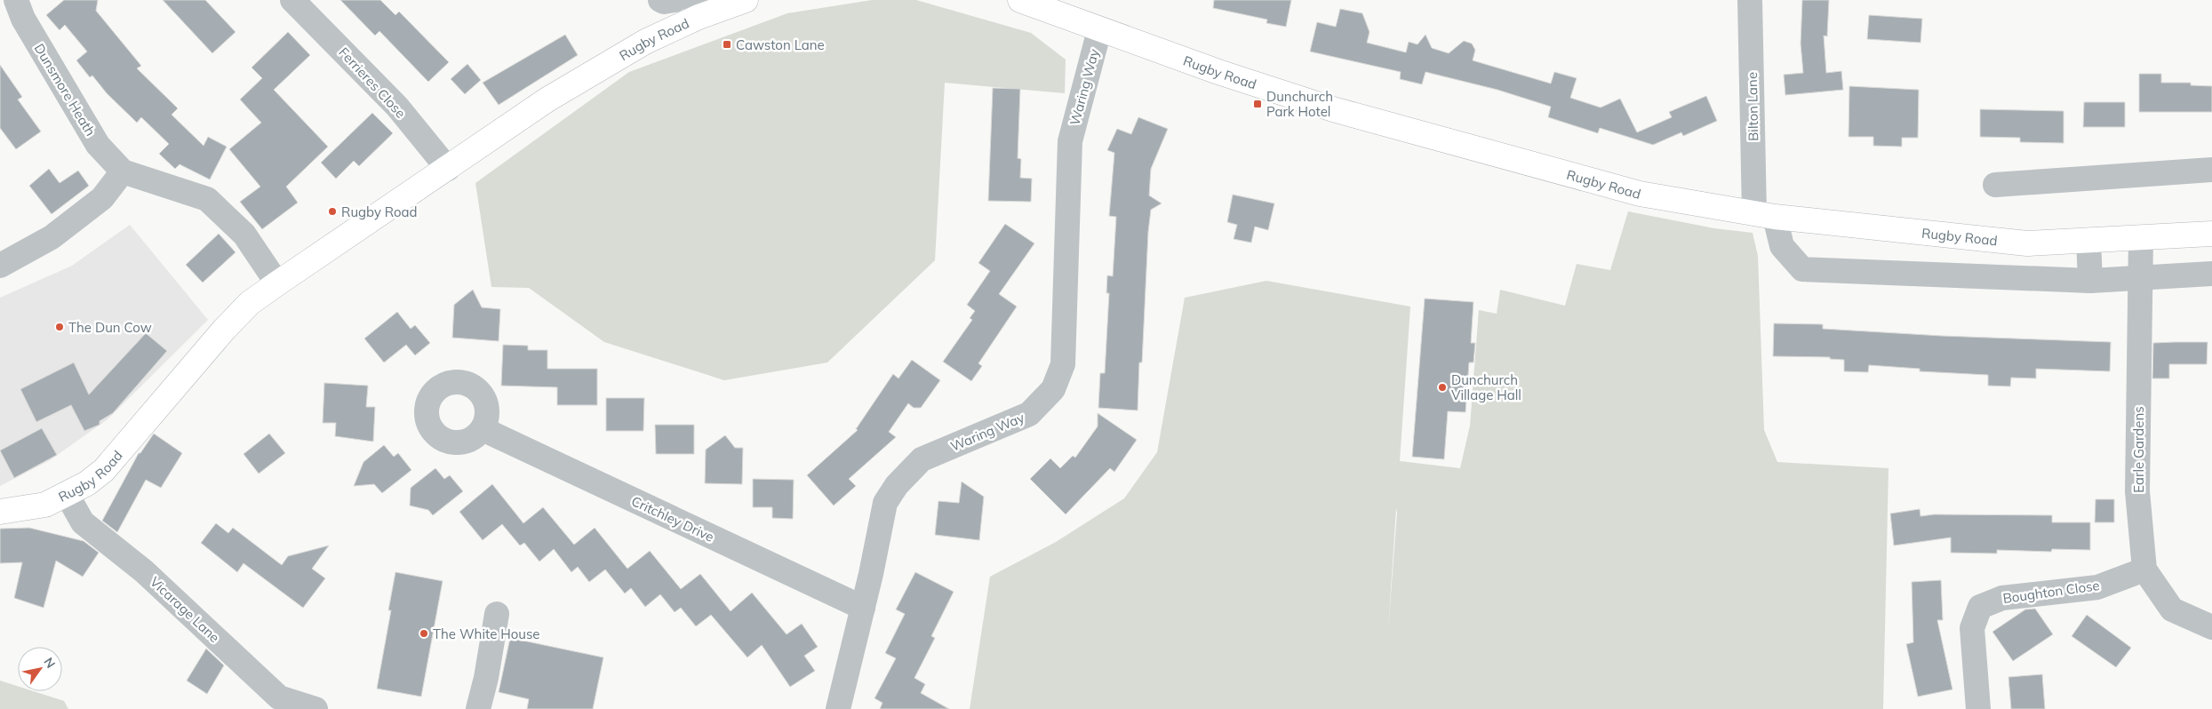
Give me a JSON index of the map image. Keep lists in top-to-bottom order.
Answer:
{
  "streets": {
    "main road": ["Rugby Road"],
    "street": [
      "Ferrieres Close",
      "Waring Way",
      "Dunsmore Heath",
      "Bilton Lane",
      "Earle Gardens",
      "Critchley Drive",
      "Boughton Close",
      "Vicarage Lane"
    ]
  },
  "crossings": [
    ["Rugby Road", "Ferrieres Close"],
    ["Rugby Road", "Waring Way"],
    ["Rugby Road", "Dunsmore Heath"],
    ["Rugby Road", "Bilton Lane"],
    ["Rugby Road", "Earle Gardens"],
    ["Rugby Road", "Vicarage Lane"],
    ["Waring Way", "Critchley Drive"],
    ["Bilton Lane", "Earle Gardens"],
    ["Earle Gardens", "Boughton Close"]
  ],
  "places": {
    "transit": ["Cawston Lane", "Dunchurch Park Hotel"],
    "other": [
      "Rugby Road",
      "The Dun Cow",
      "Dunchurch Village Hall",
      "The White House"
    ]
  },
  "north": "top right"
}
